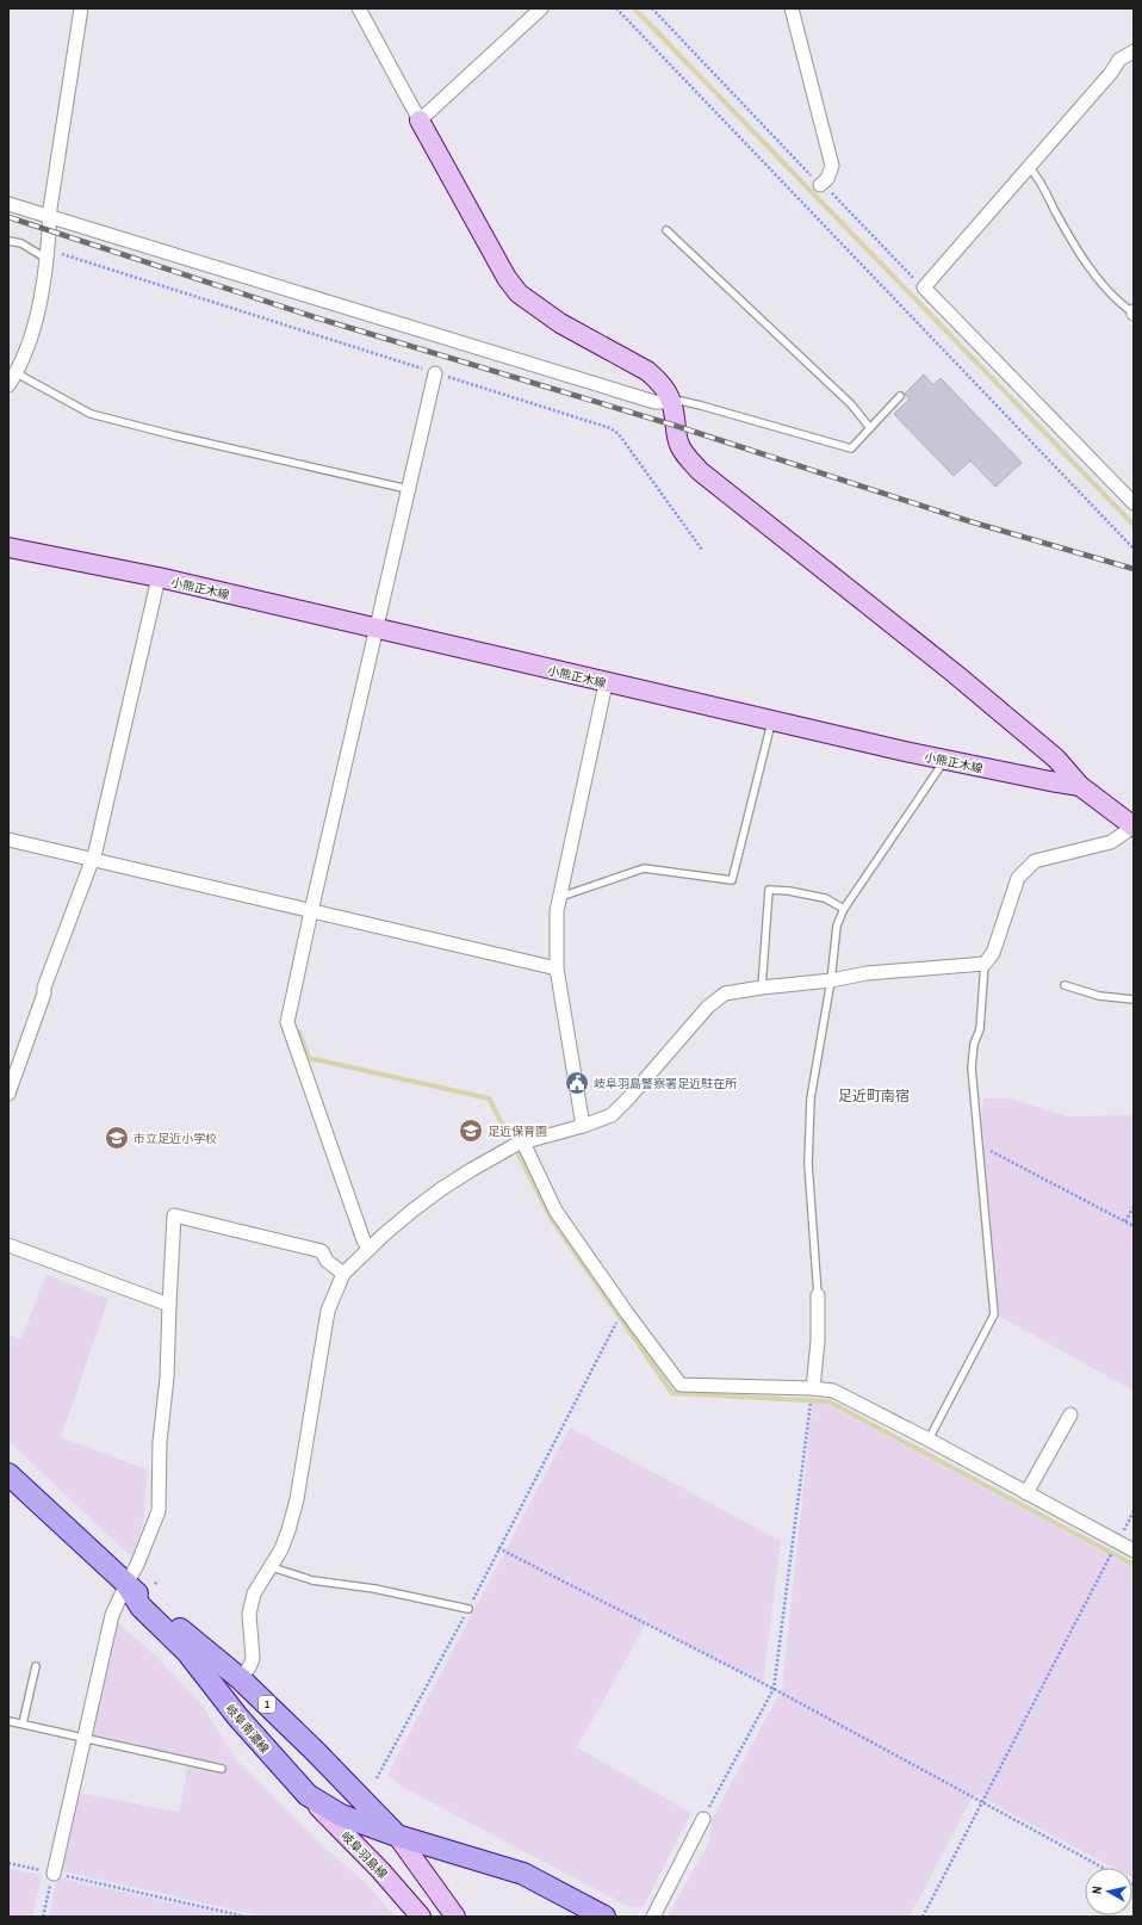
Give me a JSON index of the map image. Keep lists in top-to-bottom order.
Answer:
{
  "streets": {
    "main road": [
      "小熊正木線",
      "1",
      "岐阜南濃線",
      "岐阜羽島線"
    ]
  },
  "crossings": [
    ["岐阜南濃線", "岐阜羽島線"]
  ],
  "districts": ["足近町南宿"],
  "places": {
    "public building": ["岐阜羽島警察署足近駐在所"],
    "school or university": ["足近保育園", "市立足近小学校"]
  },
  "north": "left"
}
